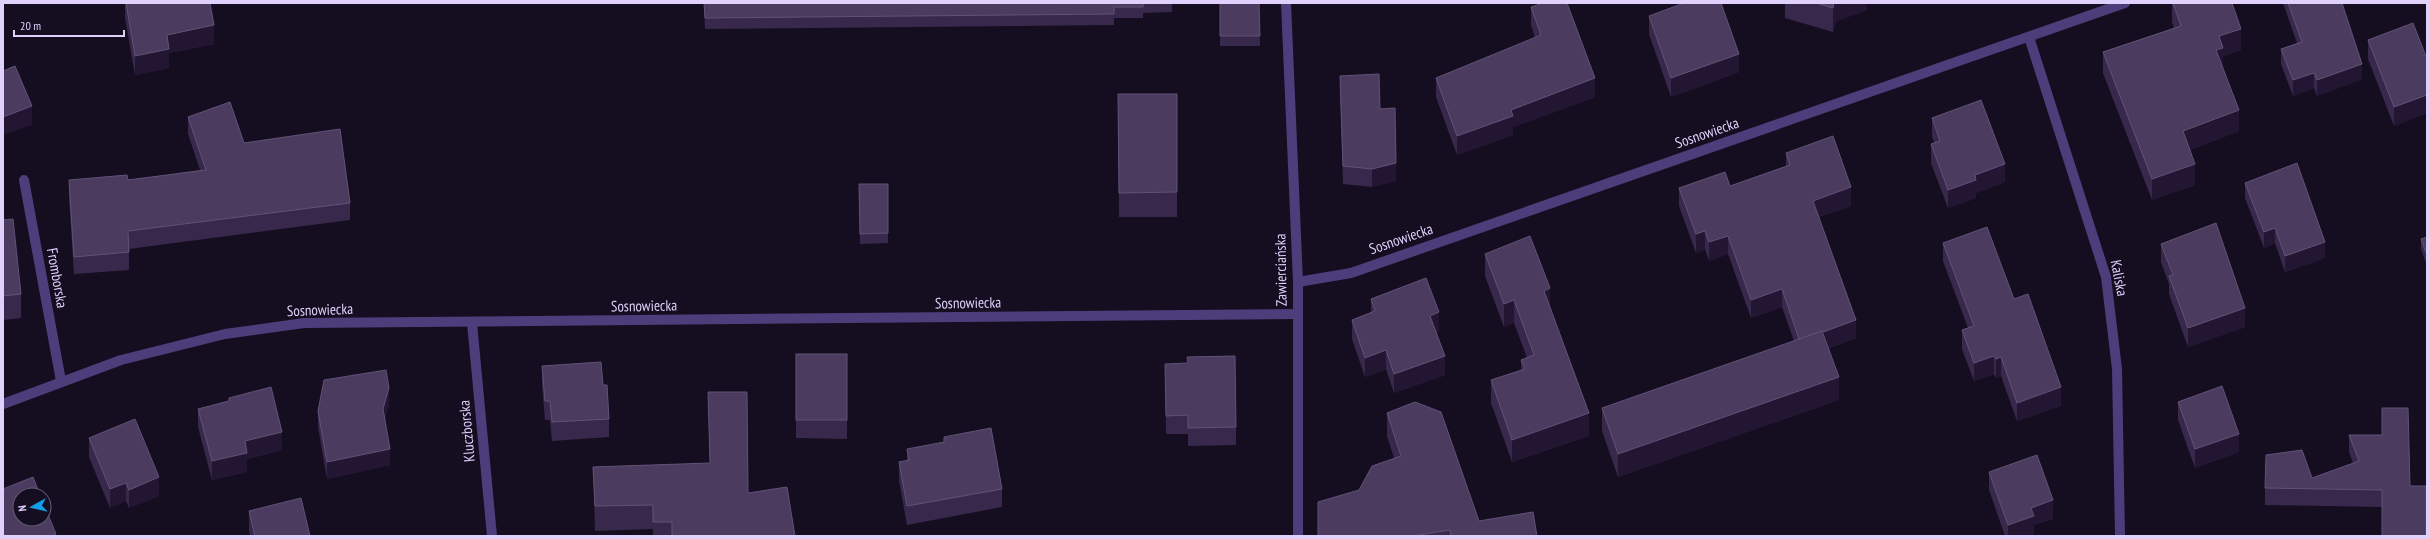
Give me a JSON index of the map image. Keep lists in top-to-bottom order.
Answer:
{
  "streets": {
    "street": [
      "Sosnowiecka",
      "Zawierciańska",
      "Fromborska",
      "Kaliska",
      "Kluczborska"
    ]
  },
  "crossings": [
    ["Sosnowiecka", "Zawierciańska"],
    ["Sosnowiecka", "Fromborska"],
    ["Sosnowiecka", "Kaliska"],
    ["Sosnowiecka", "Kluczborska"]
  ],
  "scale_bar": "20 m",
  "north": "left"
}
